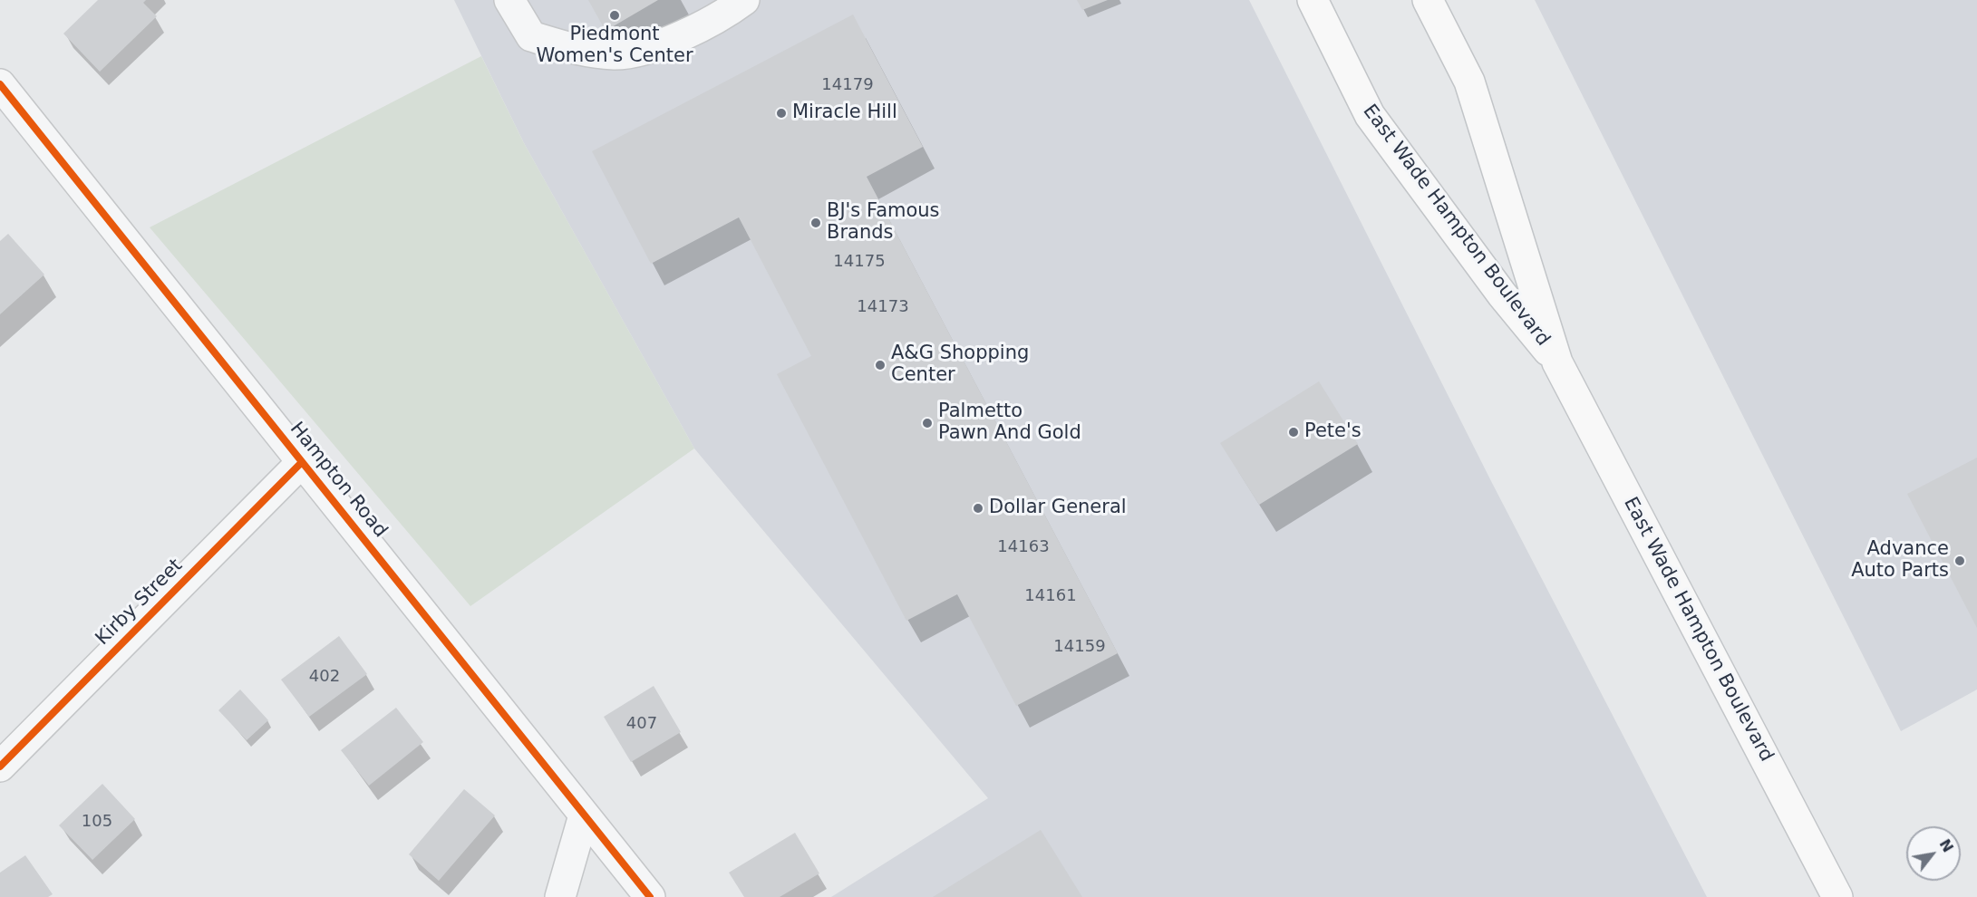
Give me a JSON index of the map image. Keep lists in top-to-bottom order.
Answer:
{
  "streets": {
    "main road": ["East Wade Hampton Boulevard"],
    "street": ["Hampton Road", "Kirby Street"]
  },
  "crossings": [
    ["Hampton Road", "Kirby Street"]
  ],
  "places": [
    "Piedmont Women's Center",
    "Miracle Hill",
    "BJ's Famous Brands",
    "A&G Shopping Center",
    "Palmetto Pawn And Gold",
    "Pete's",
    "Dollar General",
    "Advance Auto Parts"
  ],
  "house_numbers": [
    "14179",
    "14175",
    "14173",
    "14163",
    "14161",
    "14159",
    "402",
    "407",
    "105"
  ],
  "north": "top right"
}
